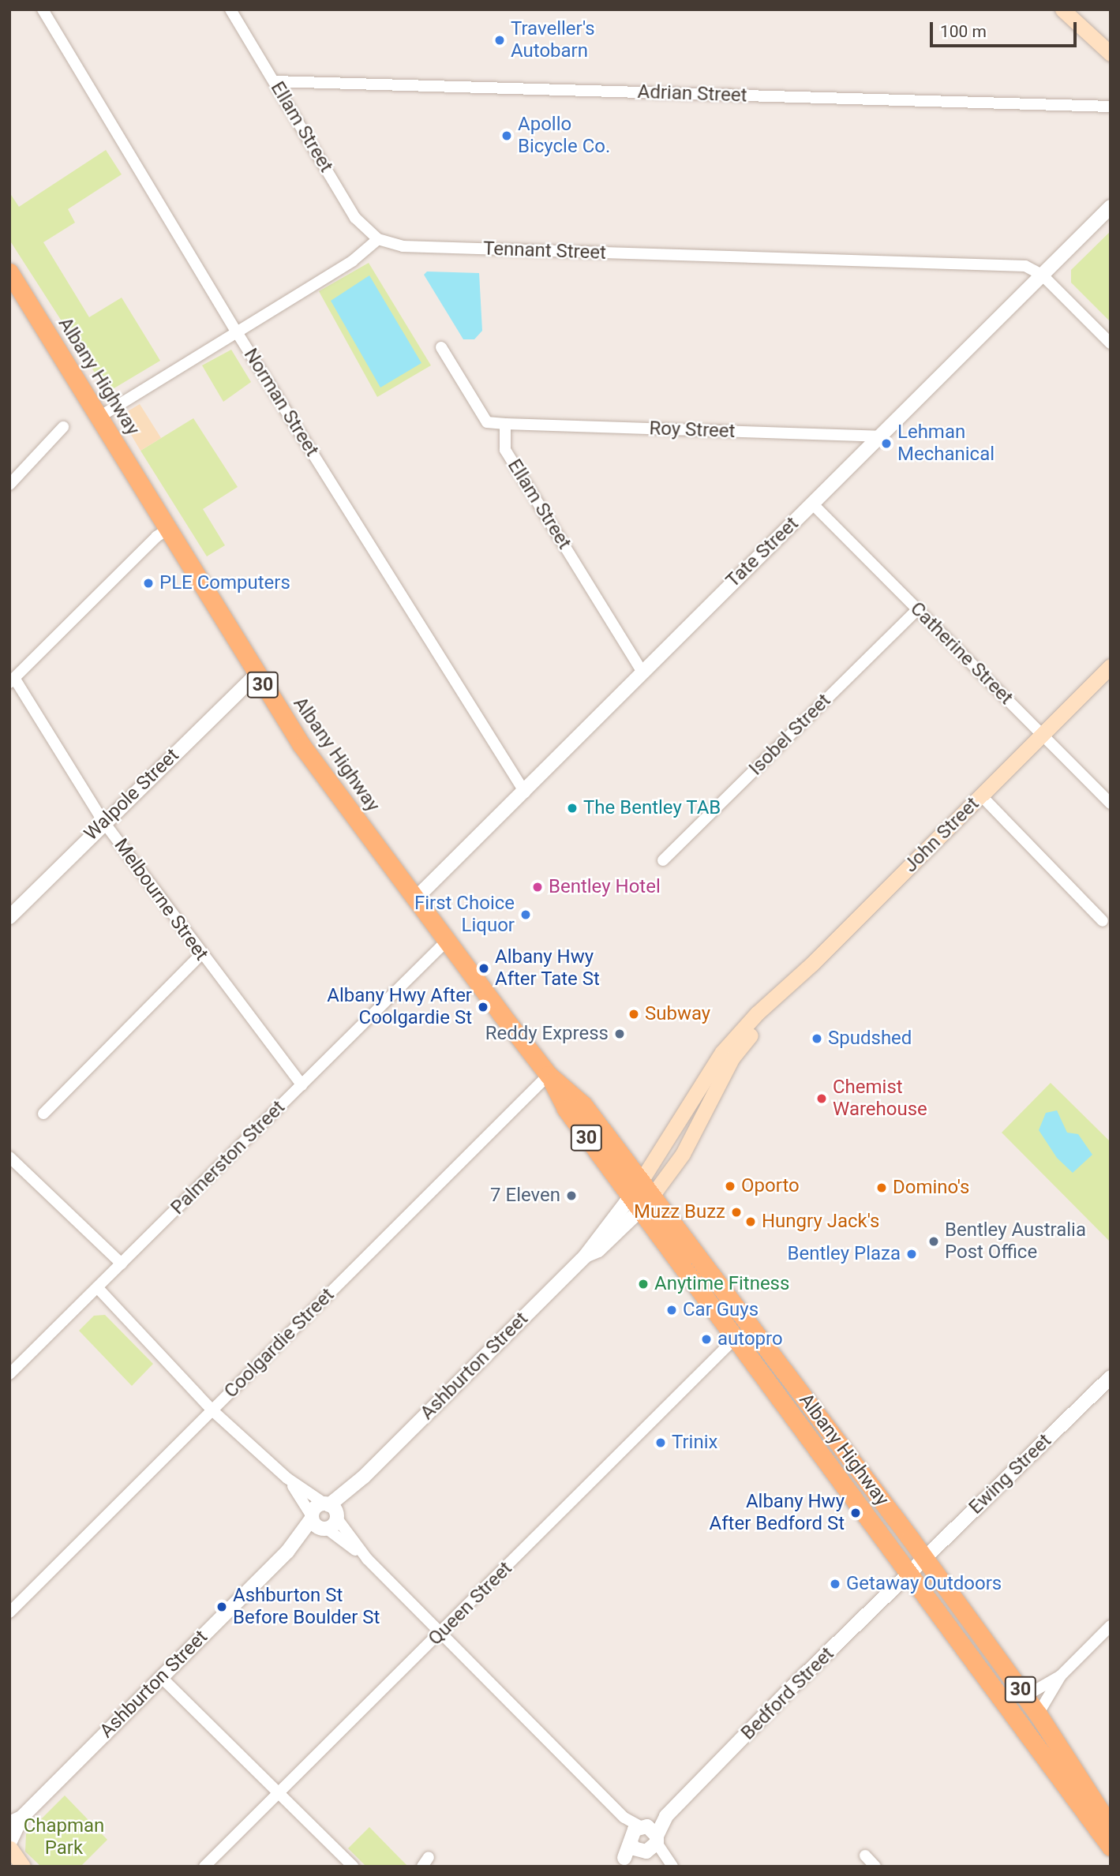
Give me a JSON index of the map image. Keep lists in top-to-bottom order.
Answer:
{
  "streets": {
    "highway": ["Albany Highway", "30"],
    "main road": ["John Street"],
    "street": [
      "Adrian Street",
      "Ellam Street",
      "Tennant Street",
      "Norman Street",
      "Roy Street",
      "Tate Street",
      "Catherine Street",
      "Isobel Street",
      "Walpole Street",
      "Melbourne Street",
      "Palmerston Street",
      "Coolgardie Street",
      "Ashburton Street",
      "Ewing Street",
      "Queen Street",
      "Bedford Street"
    ]
  },
  "crossings": [
    ["Adrian Street", "Ellam Street"],
    ["Ellam Street", "Tennant Street"],
    ["Ellam Street", "Roy Street"],
    ["Ellam Street", "Tate Street"],
    ["Tennant Street", "Tate Street"],
    ["Albany Highway", "Tate Street"],
    ["Albany Highway", "Walpole Street"],
    ["Albany Highway", "John Street"],
    ["Albany Highway", "Palmerston Street"],
    ["Albany Highway", "Coolgardie Street"],
    ["Albany Highway", "Ashburton Street"],
    ["Albany Highway", "Ewing Street"],
    ["Albany Highway", "Queen Street"],
    ["Albany Highway", "Bedford Street"],
    ["Norman Street", "Tate Street"],
    ["Roy Street", "Tate Street"],
    ["Tate Street", "Catherine Street"],
    ["Catherine Street", "Isobel Street"],
    ["Catherine Street", "John Street"],
    ["Walpole Street", "Melbourne Street"],
    ["John Street", "Ashburton Street"],
    ["Melbourne Street", "Palmerston Street"],
    ["Ewing Street", "Bedford Street"]
  ],
  "parks": ["Chapman Park"],
  "places": [
    "Traveller's Autobarn",
    "Apollo Bicycle Co.",
    "Lehman Mechanical",
    "PLE Computers",
    "The Bentley TAB",
    "Bentley Hotel",
    "First Choice Liquor",
    "Albany Hwy After Tate St",
    "Albany Hwy After Coolgardie St",
    "Subway",
    "Reddy Express",
    "Spudshed",
    "Chemist Warehouse",
    "Oporto",
    "Domino's",
    "7 Eleven",
    "Muzz Buzz",
    "Hungry Jack's",
    "Bentley Australia Post Office",
    "Bentley Plaza",
    "Anytime Fitness",
    "Car Guys",
    "autopro",
    "Trinix",
    "Albany Hwy After Bedford St",
    "Getaway Outdoors",
    "Ashburton St Before Boulder St"
  ],
  "scale_bar": "100 m"
}
